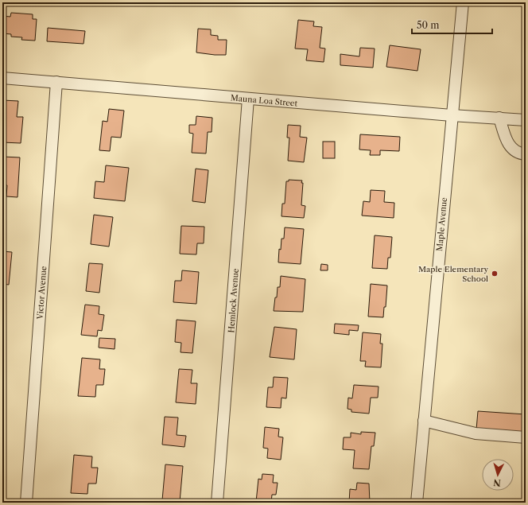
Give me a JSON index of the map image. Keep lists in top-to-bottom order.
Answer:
{
  "streets": {
    "street": [
      "Mauna Loa Street",
      "Maple Avenue",
      "Victor Avenue",
      "Hemlock Avenue"
    ]
  },
  "crossings": [
    ["Mauna Loa Street", "Maple Avenue"],
    ["Mauna Loa Street", "Victor Avenue"],
    ["Mauna Loa Street", "Hemlock Avenue"]
  ],
  "places": ["Maple Elementary School"],
  "scale_bar": "50 m",
  "north": "bottom"
}
